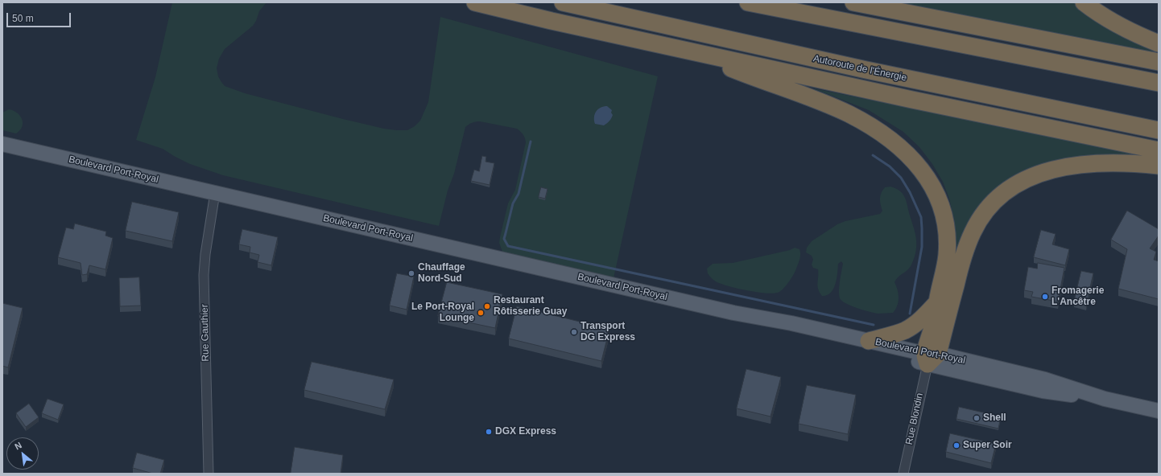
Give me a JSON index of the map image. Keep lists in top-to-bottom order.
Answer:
{
  "streets": {
    "highway": ["Autoroute de l'Énergie"],
    "main road": ["Boulevard Port-Royal"],
    "street": ["Rue Gauthier", "Rue Blondin"]
  },
  "crossings": [
    ["Boulevard Port-Royal", "Rue Gauthier"],
    ["Boulevard Port-Royal", "Rue Blondin"]
  ],
  "places": [
    "Chauffage Nord-Sud",
    "Fromagerie L'Ancêtre",
    "Restaurant Rôtisserie Guay",
    "Le Port-Royal Lounge",
    "Transport DG Express",
    "Shell",
    "DGX Express",
    "Super Soir"
  ],
  "scale_bar": "50 m",
  "north": "top left"
}
